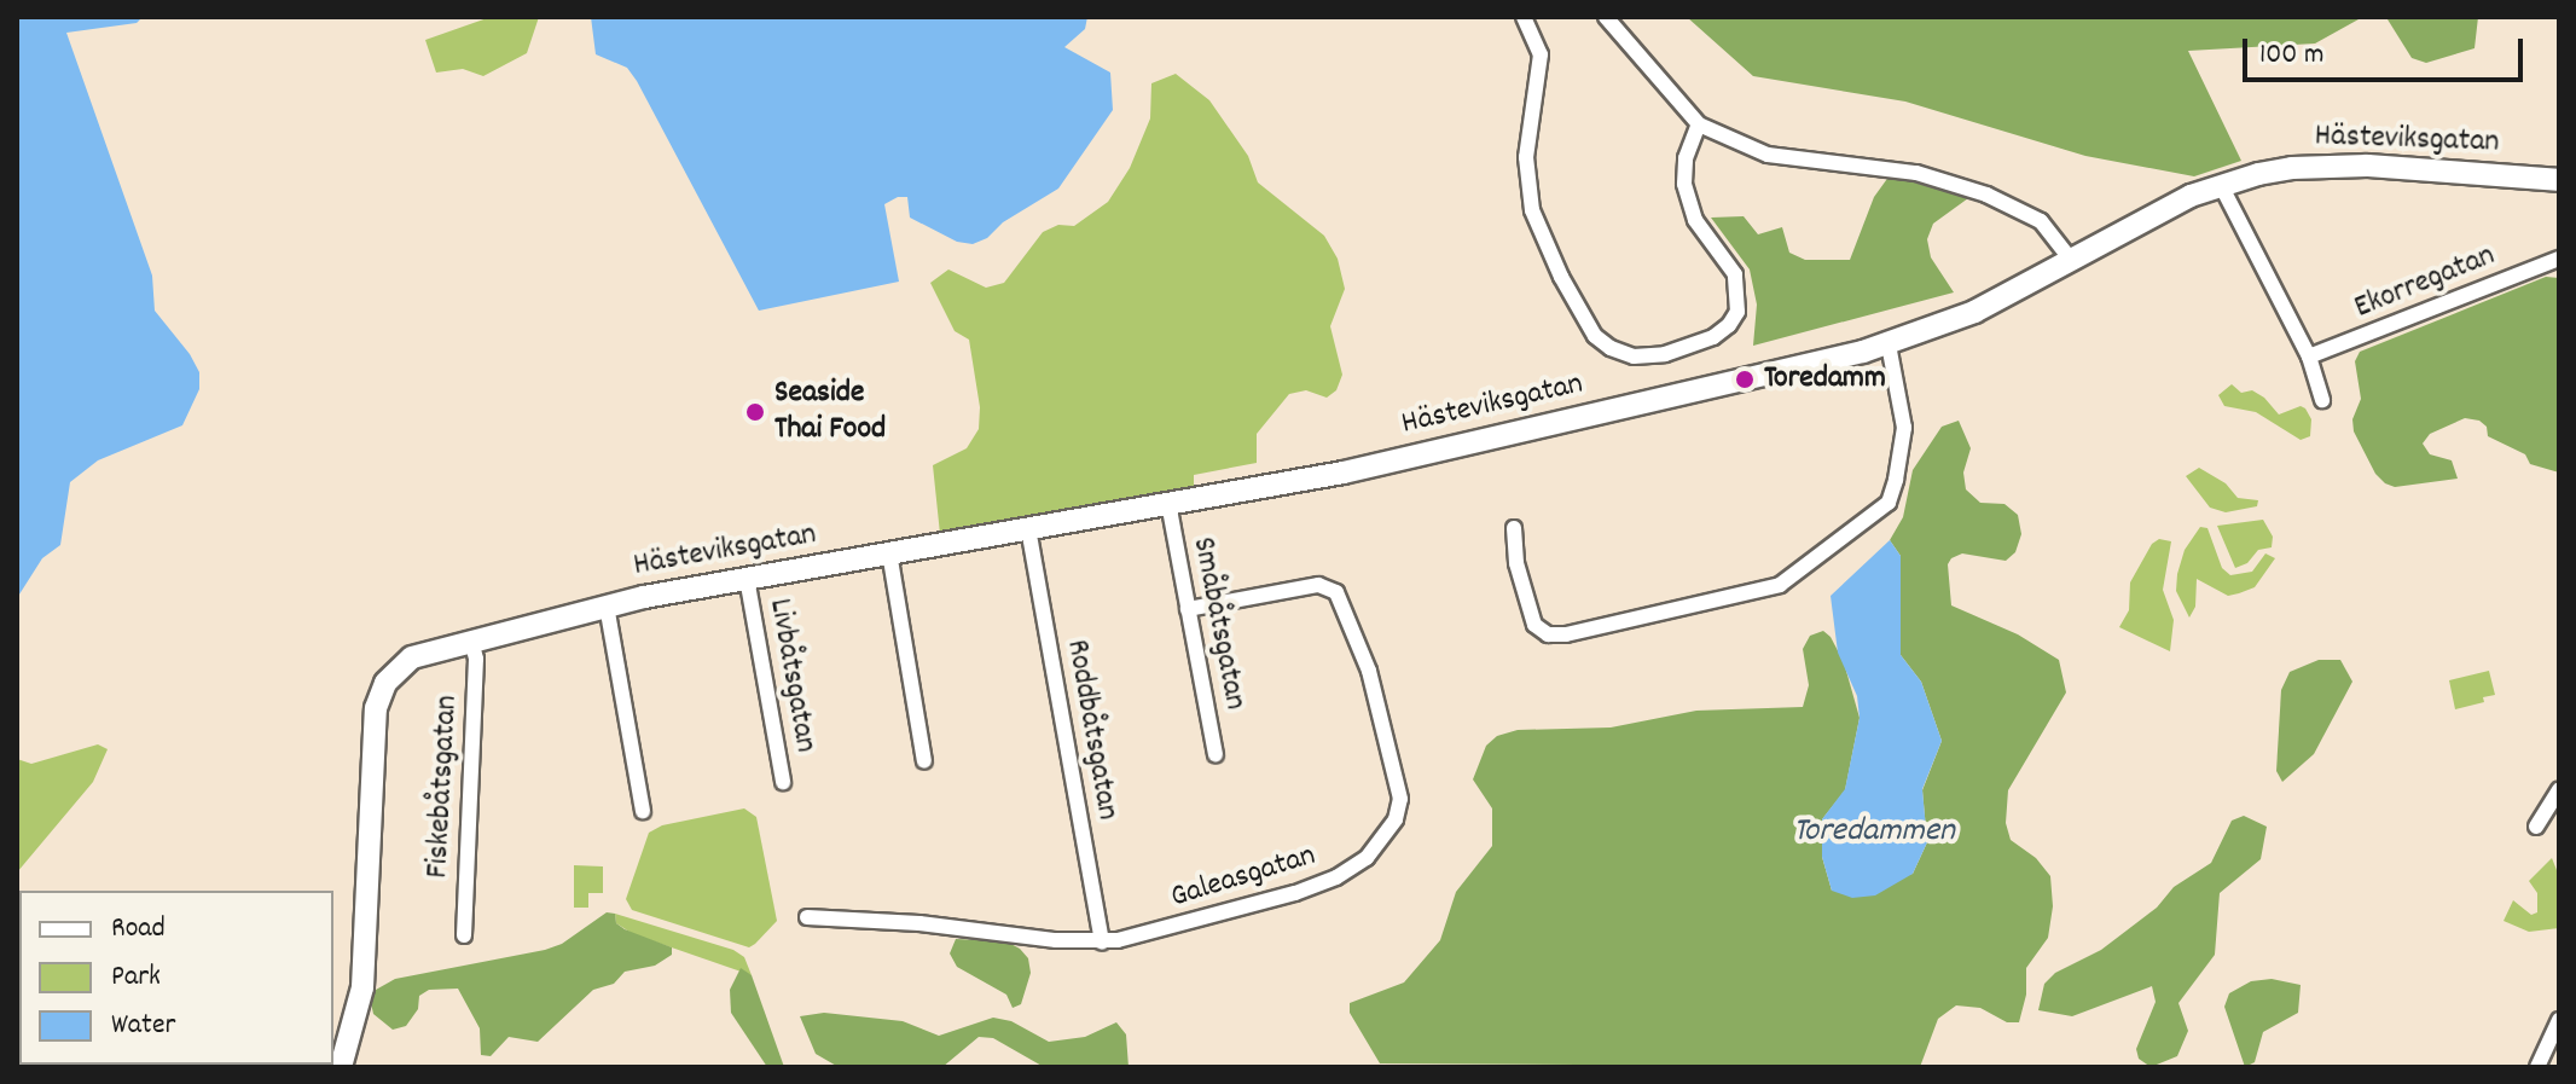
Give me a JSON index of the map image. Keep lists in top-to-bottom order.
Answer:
{
  "streets": {
    "street": [
      "Hästeviksgatan",
      "Ekorregatan",
      "Småbåtsgatan",
      "Livbåtsgatan",
      "Roddbåtsgatan",
      "Fiskebåtsgatan",
      "Galeasgatan"
    ]
  },
  "crossings": [
    ["Hästeviksgatan", "Småbåtsgatan"],
    ["Hästeviksgatan", "Livbåtsgatan"],
    ["Hästeviksgatan", "Roddbåtsgatan"],
    ["Hästeviksgatan", "Fiskebåtsgatan"],
    ["Småbåtsgatan", "Galeasgatan"],
    ["Roddbåtsgatan", "Galeasgatan"]
  ],
  "water": ["Toredammen"],
  "places": ["Toredamm", "Seaside Thai Food"],
  "legend": ["Road", "Park", "Water"],
  "scale_bar": "100 m"
}
